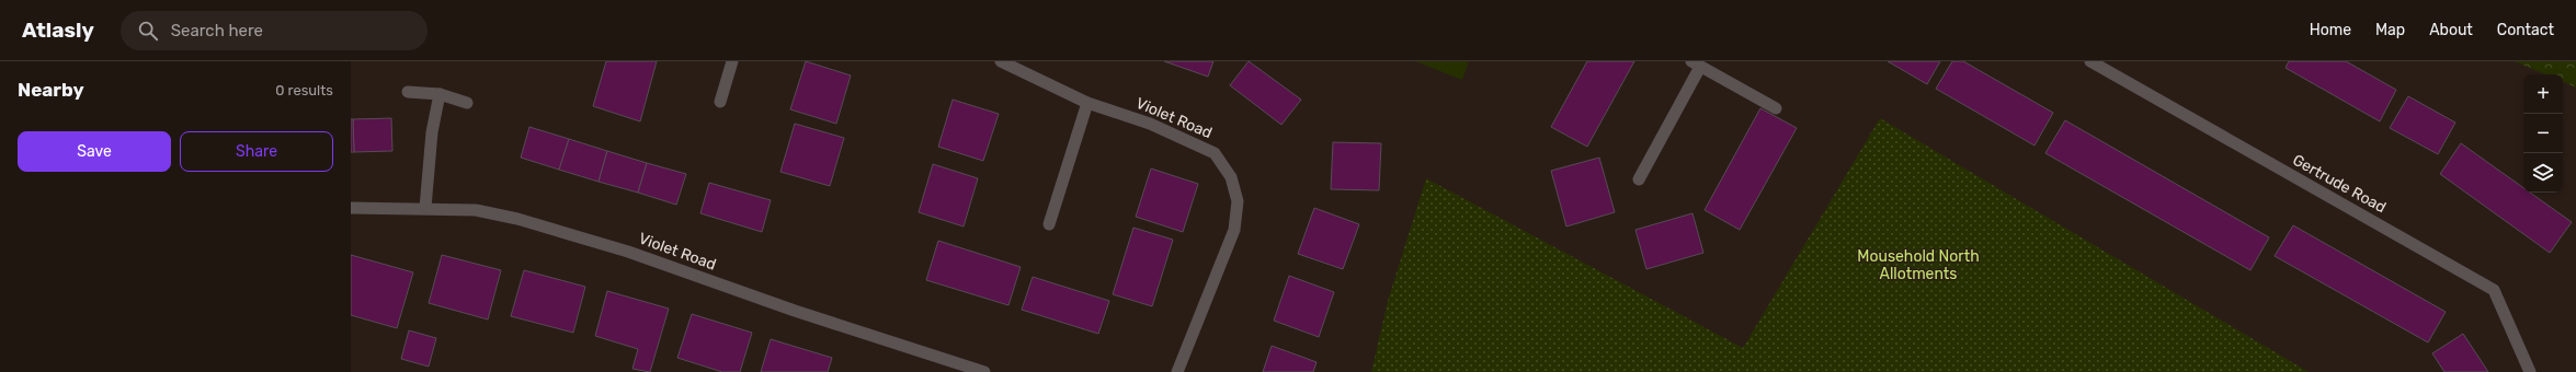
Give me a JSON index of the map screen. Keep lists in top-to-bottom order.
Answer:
{
  "streets": {
    "street": ["Violet Road", "Gertrude Road"]
  },
  "parks": ["Mousehold North Allotments"],
  "page": {
    "header": "Atlasly",
    "search": "Search here",
    "nav": [
      "Home",
      "Map",
      "About",
      "Contact"
    ],
    "heading": ["Nearby", "0 results"],
    "map_buttons": ["+", "−"],
    "buttons": ["Save", "Share"]
  }
}
